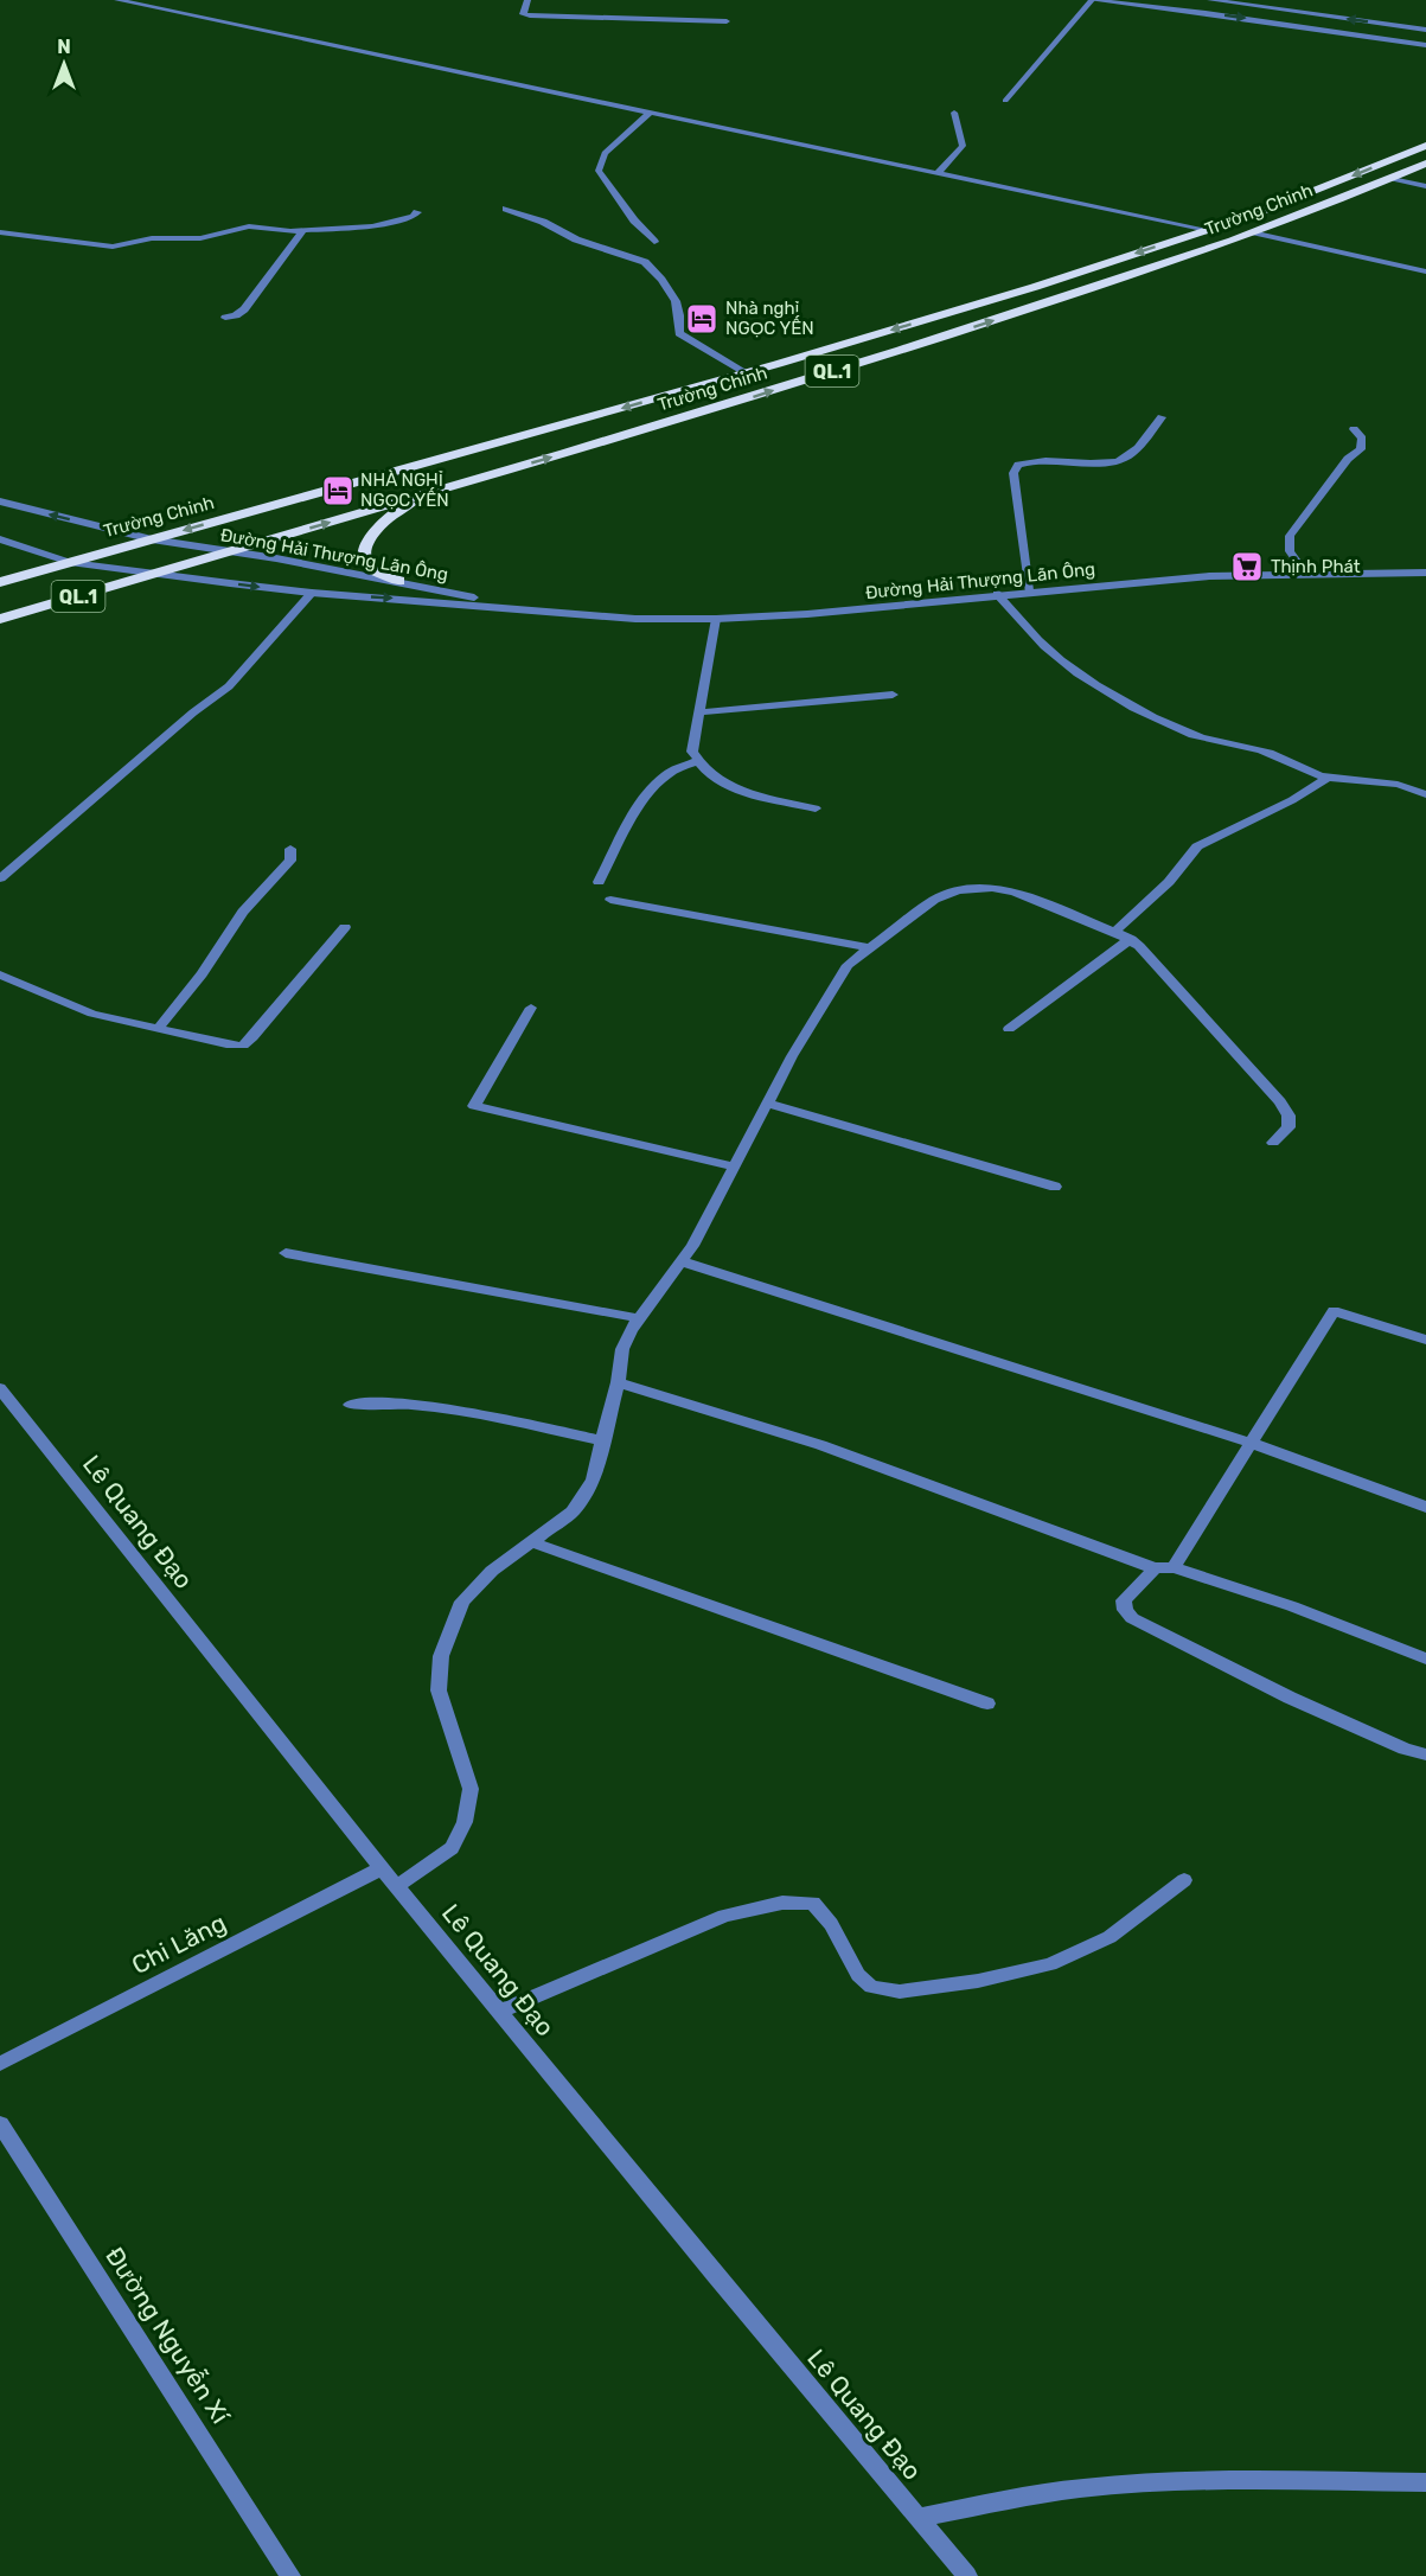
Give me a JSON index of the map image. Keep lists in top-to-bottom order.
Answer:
{
  "streets": {
    "highway": ["Trường Chinh", "QL.1"],
    "street": [
      "Đường Hải Thượng Lãn Ông",
      "Lê Quang Đạo",
      "Chi Lăng",
      "Đường Nguyễn Xí"
    ]
  },
  "crossings": [
    ["Trường Chinh", "Đường Hải Thượng Lãn Ông"],
    ["Lê Quang Đạo", "Chi Lăng"]
  ],
  "places": {
    "hotel": ["Nhà nghỉ NGỌC YẾN", "NHÀ NGHỈ NGỌC YẾN"],
    "supermarket": ["Thịnh Phát"]
  },
  "north": "top"
}
